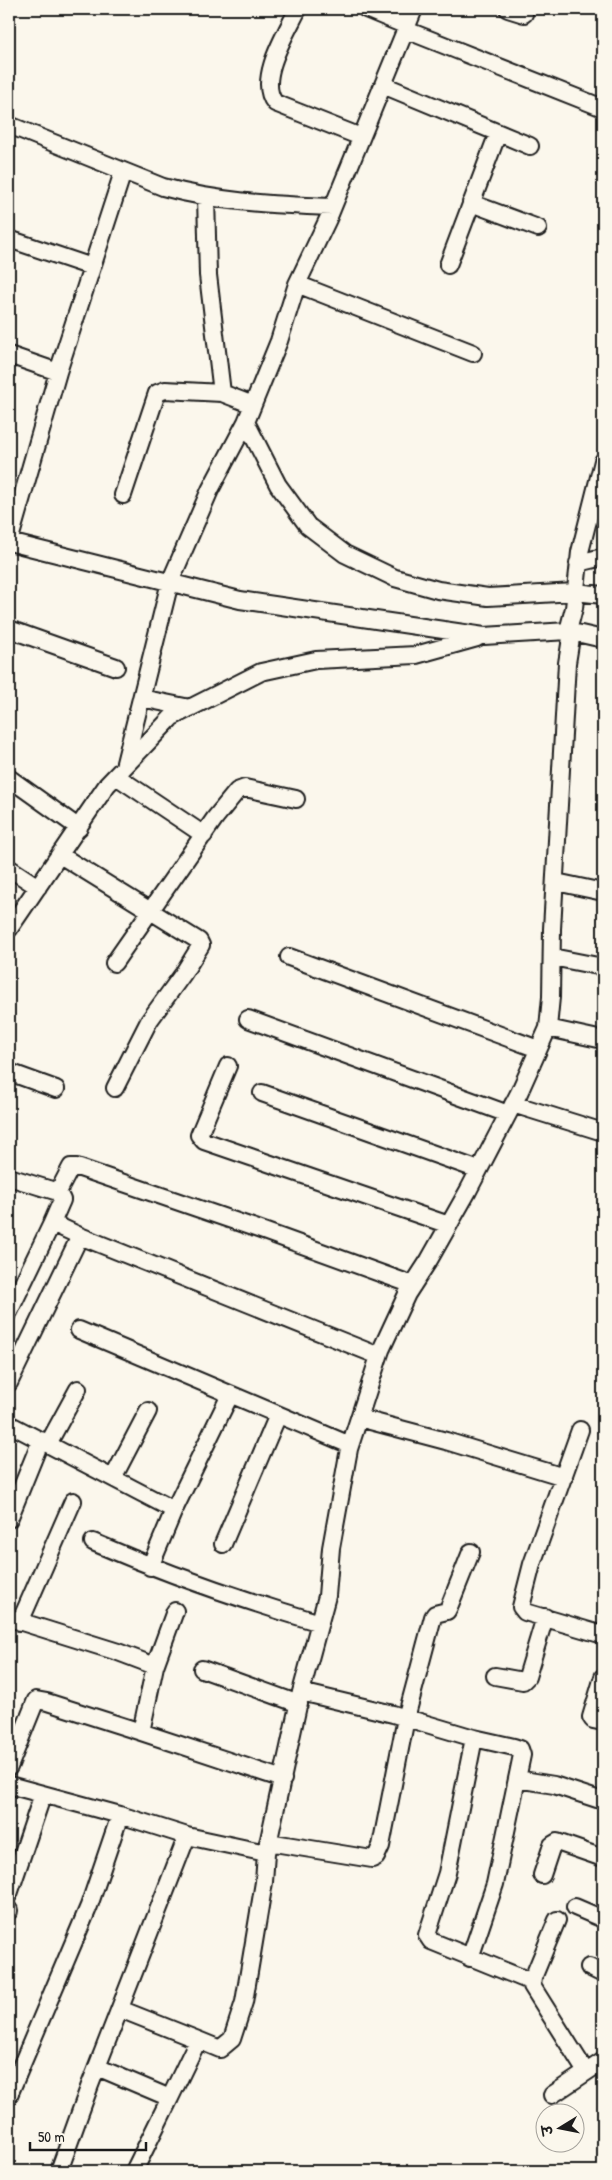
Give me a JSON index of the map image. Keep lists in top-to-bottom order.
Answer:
{
  "scale_bar": "50 m",
  "north": "left"
}
